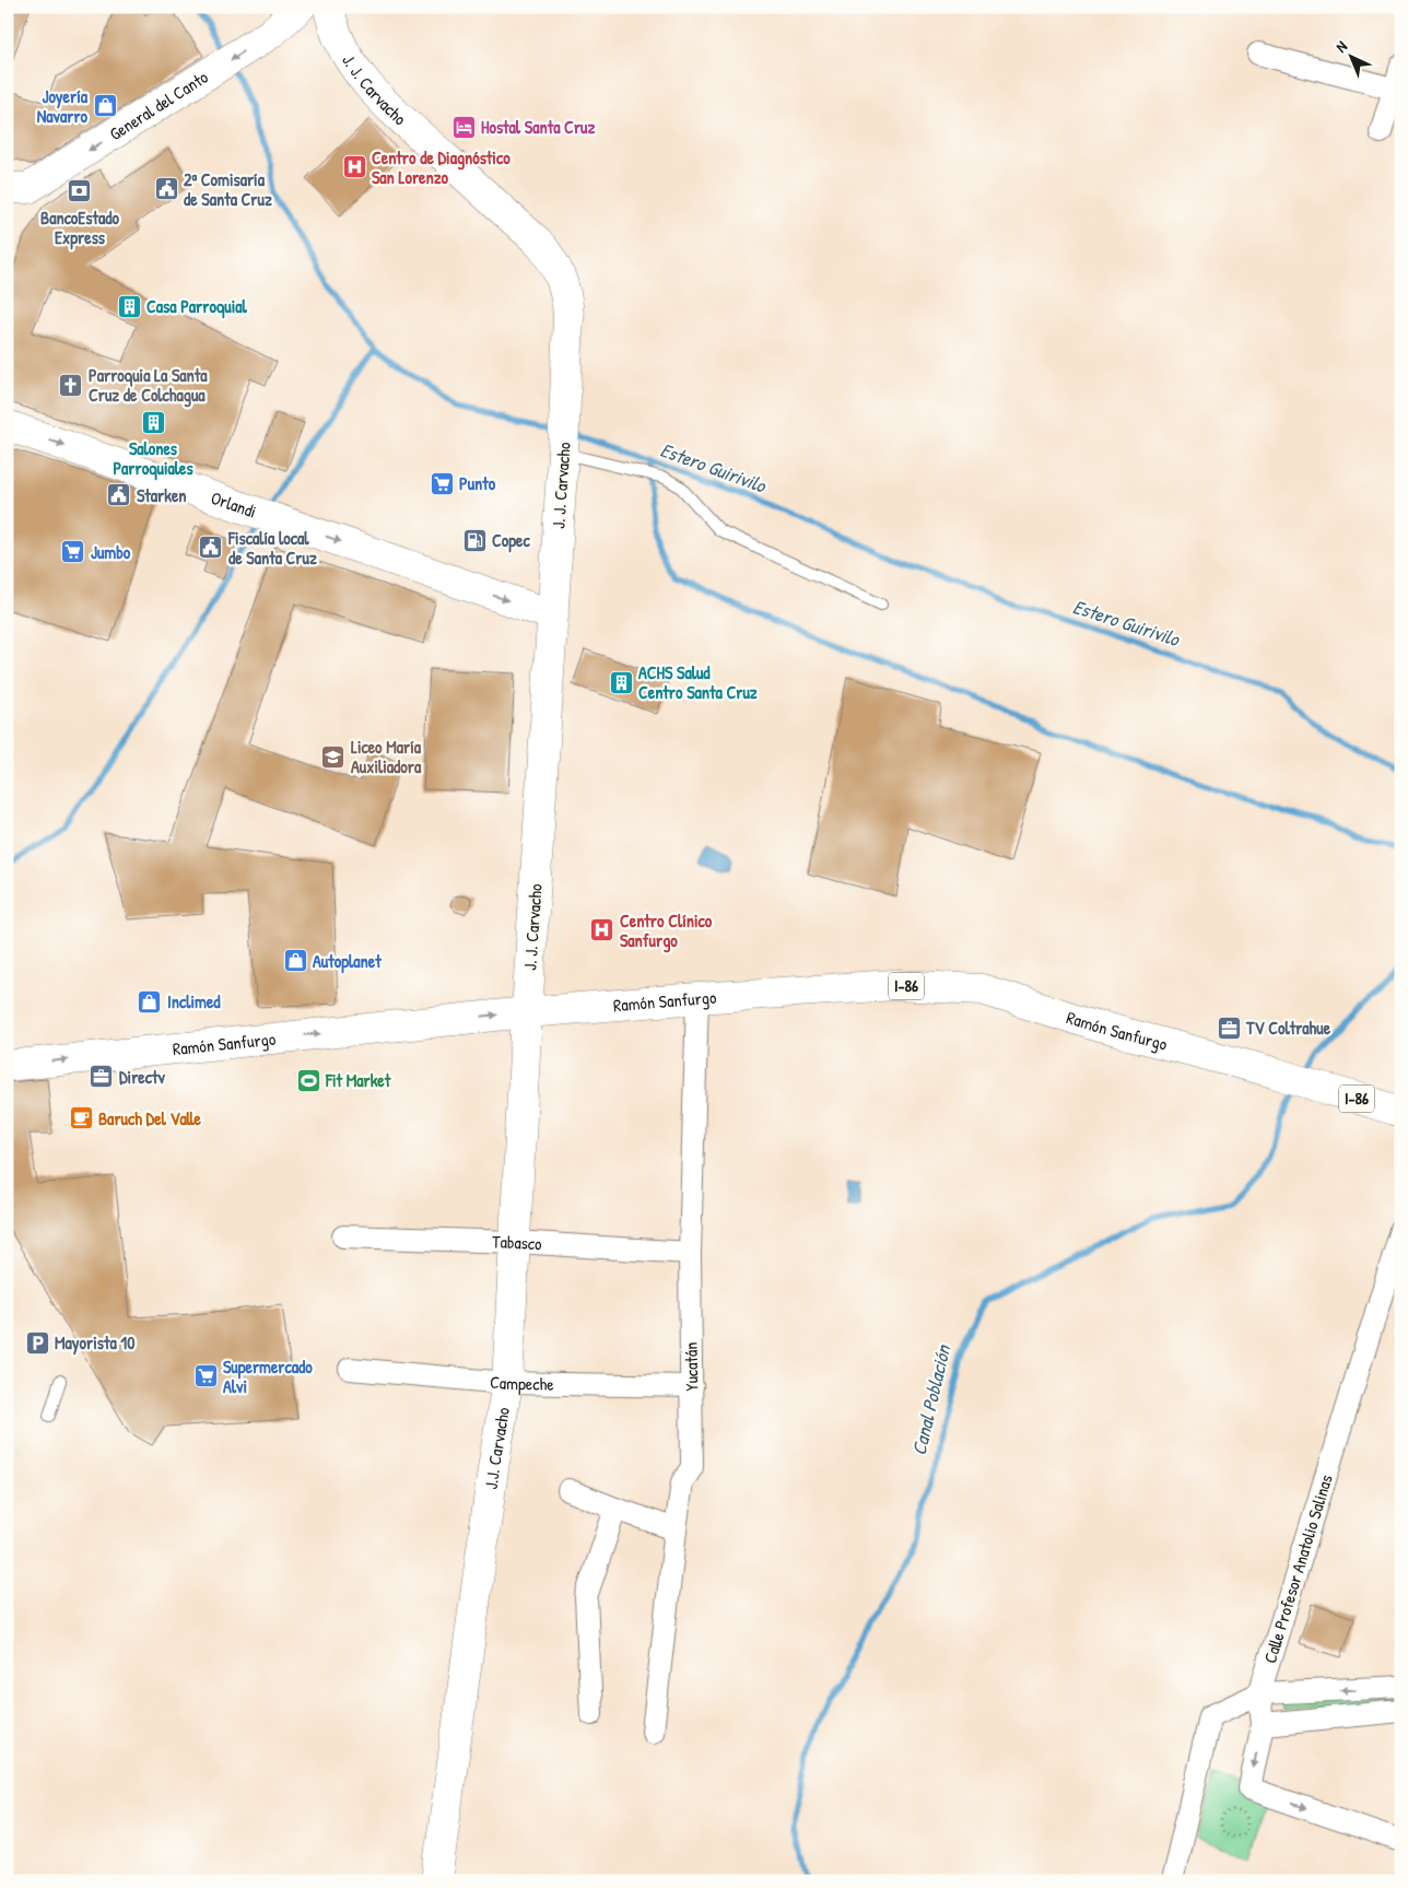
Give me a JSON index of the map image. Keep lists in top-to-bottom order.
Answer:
{
  "streets": {
    "main road": [
      "J. J. Carvacho",
      "General del Canto",
      "Orlandi",
      "I-86",
      "Ramón Sanfurgo",
      "J.J. Carvacho"
    ],
    "street": [
      "Tabasco",
      "Yucatán",
      "Campeche",
      "Calle Profesor Anatolio Salinas"
    ]
  },
  "crossings": [
    ["J. J. Carvacho", "Orlandi"],
    ["J. J. Carvacho", "Ramón Sanfurgo"],
    ["J. J. Carvacho", "J.J. Carvacho"],
    ["Ramón Sanfurgo", "Yucatán"],
    ["Ramón Sanfurgo", "J.J. Carvacho"],
    ["Tabasco", "Yucatán"],
    ["Tabasco", "J.J. Carvacho"],
    ["Yucatán", "Campeche"],
    ["Campeche", "J.J. Carvacho"]
  ],
  "one_way": ["General del Canto", "Orlandi", "Ramón Sanfurgo"],
  "water": ["Estero Guirivilo", "Canal Población"],
  "places": {
    "shop": ["Joyería Navarro", "Autoplanet", "Inclimed"],
    "hotel": ["Hostal Santa Cruz"],
    "hospital": ["Centro de Diagnóstico San Lorenzo", "Centro Clínico Sanfurgo"],
    "public building": ["2ª Comisaría de Santa Cruz", "Starken", "Fiscalía local de Santa Cruz"],
    "bank": ["BancoEstado Express"],
    "building": ["Casa Parroquial", "Salones Parroquiales", "ACHS Salud Centro Santa Cruz"],
    "church": ["Parroquia La Santa Cruz de Colchagua"],
    "supermarket": ["Punto", "Jumbo", "Supermercado Alvi"],
    "fuel station": ["Copec"],
    "school or university": ["Liceo María Auxiliadora"],
    "office": ["TV Coltrahue", "Directv"],
    "sports": ["Fit Market"],
    "cafe": ["Baruch Del Valle"],
    "parking": ["Mayorista 10"]
  },
  "north": "top left"
}
